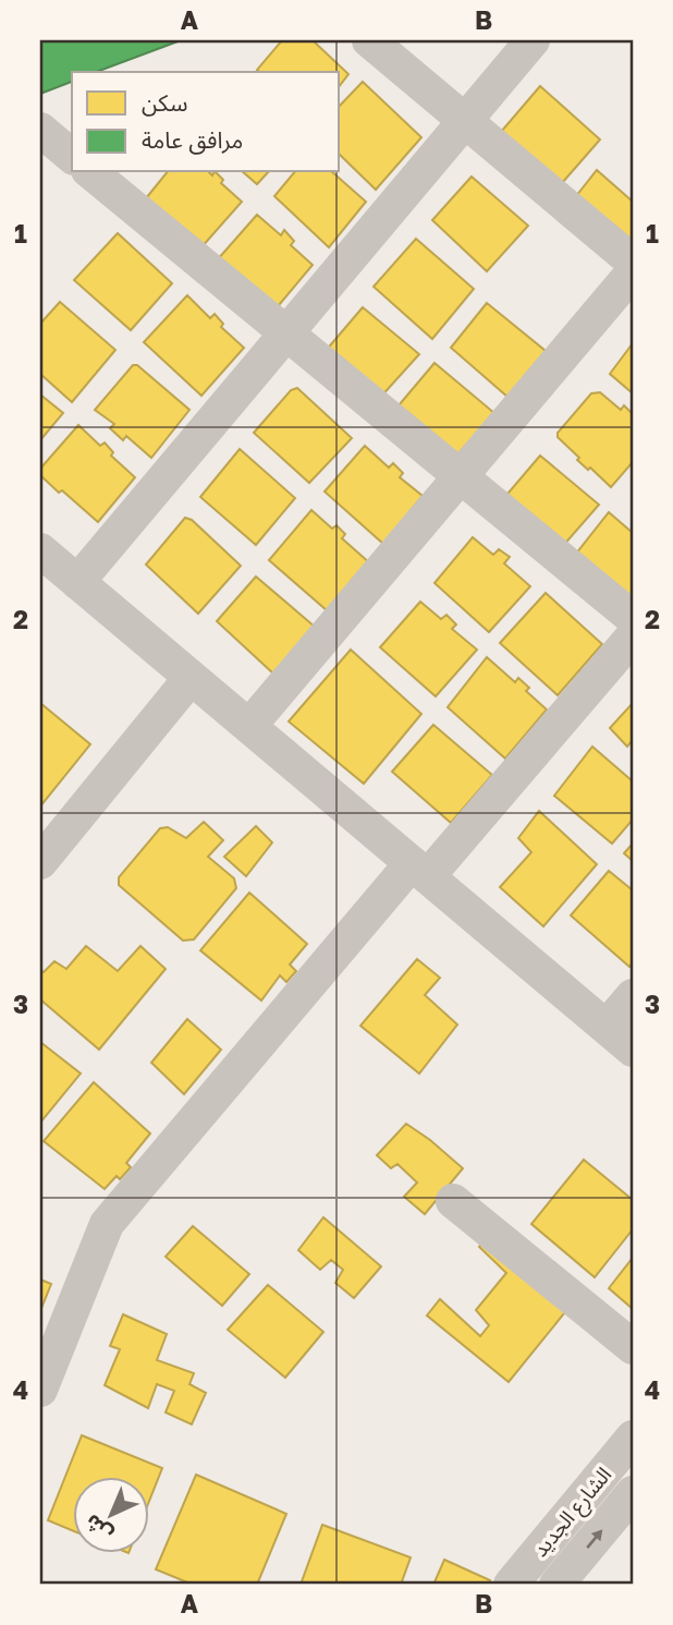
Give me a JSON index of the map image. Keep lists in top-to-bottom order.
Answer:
{
  "streets": {
    "street": ["الشارع الجديد"]
  },
  "legend": ["سكن", "مرافق عامة"],
  "north": "bottom left",
  "grid": {
    "columns": ["A", "B"],
    "rows": [
      "1",
      "2",
      "3",
      "4"
    ]
  }
}
